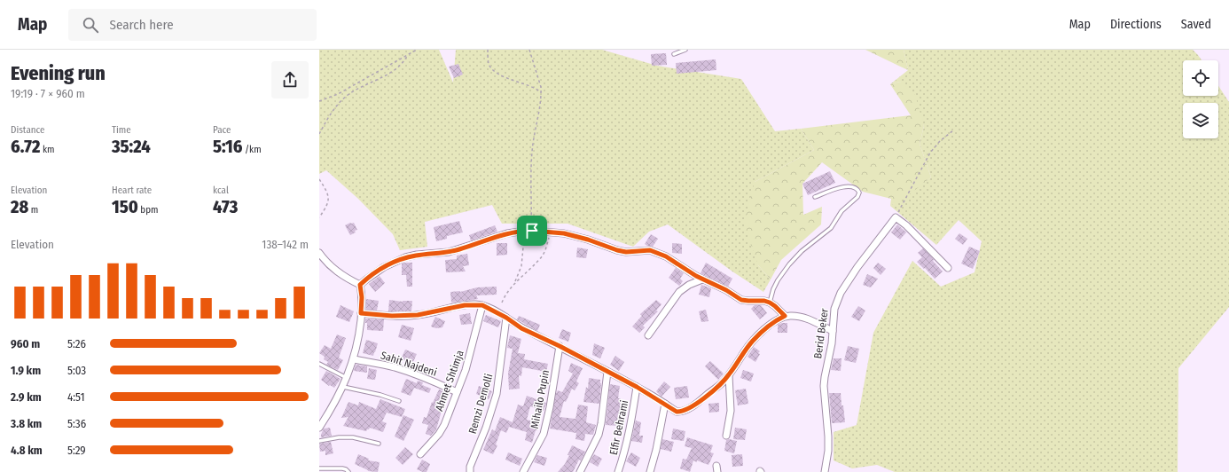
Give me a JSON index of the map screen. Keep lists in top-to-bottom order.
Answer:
{
  "streets": {
    "street": [
      "Berid Beker",
      "Sahit Najdeni",
      "Ahmet Shtimja",
      "Mihailo Pupin",
      "Remzi Demolli",
      "Elfir Behrami"
    ]
  },
  "crossings": [
    ["Sahit Najdeni", "Ahmet Shtimja"]
  ],
  "page": {
    "header": "Map",
    "search": "Search here",
    "nav": ["Map", "Directions", "Saved"],
    "heading": ["Evening run", "19:19 · 7 × 960 m"],
    "stats": [
      ["Distance", "6.72 km"],
      ["Time", "35:24"],
      ["Pace", "5:16 /km"],
      ["Elevation", "28 m"],
      ["Heart rate", "150 bpm"],
      ["kcal", "473"]
    ],
    "chart": ["Elevation", "138–142 m"],
    "list": [
      {
        "name": "960 m",
        "note": "5:26"
      },
      {
        "name": "1.9 km",
        "note": "5:03"
      },
      {
        "name": "2.9 km",
        "note": "4:51"
      },
      {
        "name": "3.8 km",
        "note": "5:36"
      },
      {
        "name": "4.8 km",
        "note": "5:29"
      }
    ]
  }
}
